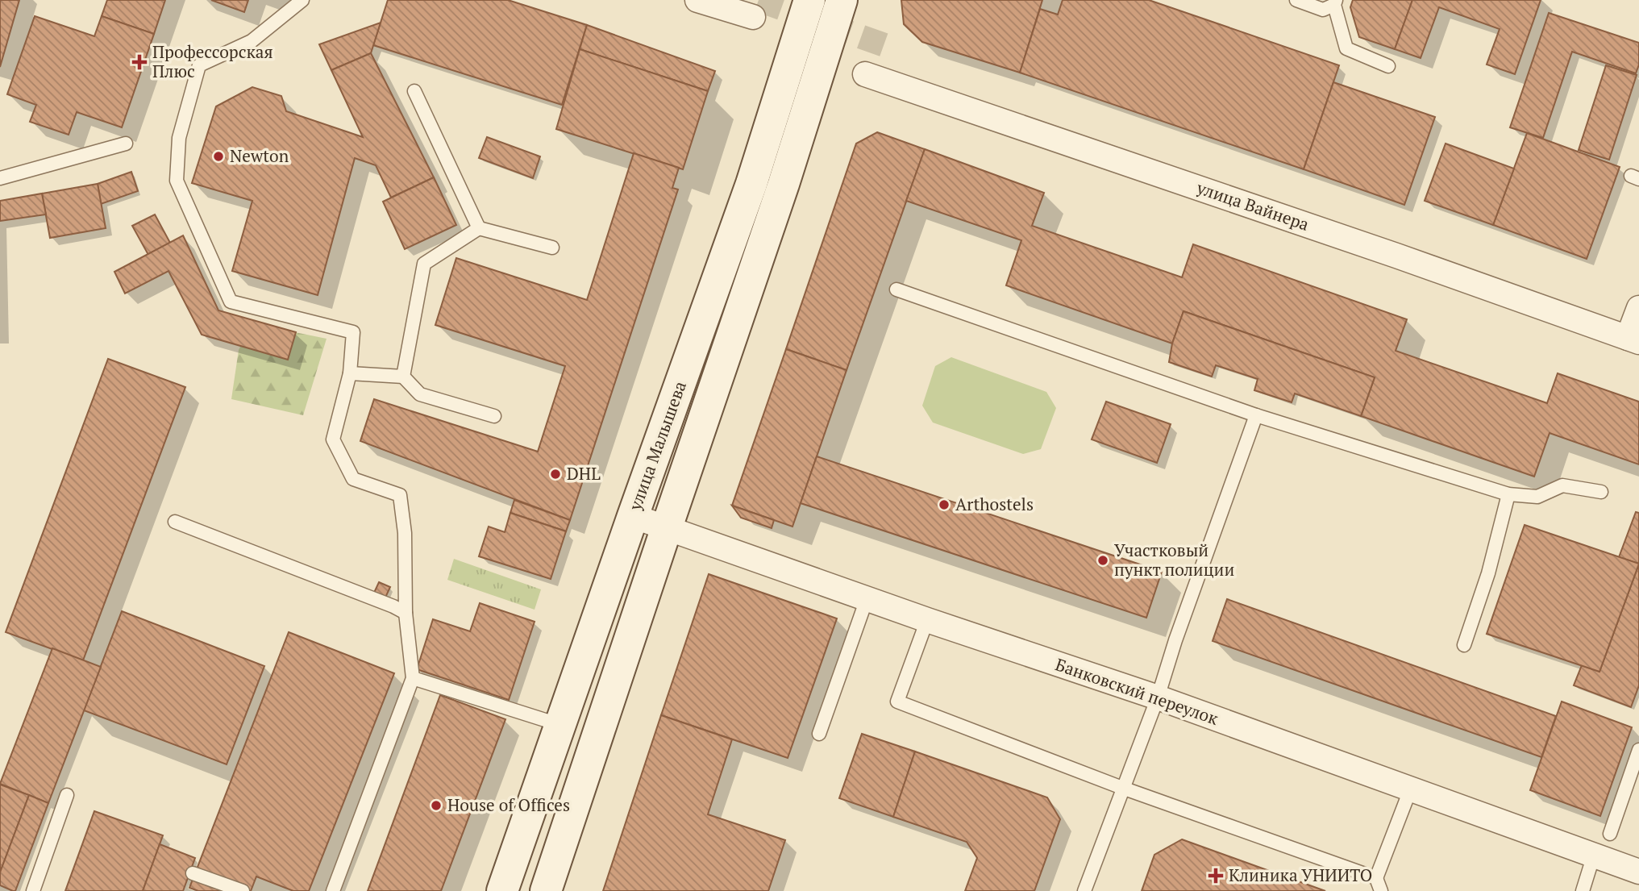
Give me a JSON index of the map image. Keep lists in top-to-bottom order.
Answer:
{
  "streets": {
    "main road": ["улица Малышева"],
    "street": ["улица Вайнера", "Банковский переулок"]
  },
  "crossings": [
    ["улица Малышева", "Банковский переулок"]
  ],
  "places": {
    "health": ["Профессорская Плюс", "Клиника УНИИТО"],
    "other": [
      "Newton",
      "DHL",
      "Arthostels",
      "Участковый пункт полиции",
      "House of Offices"
    ]
  }
}
